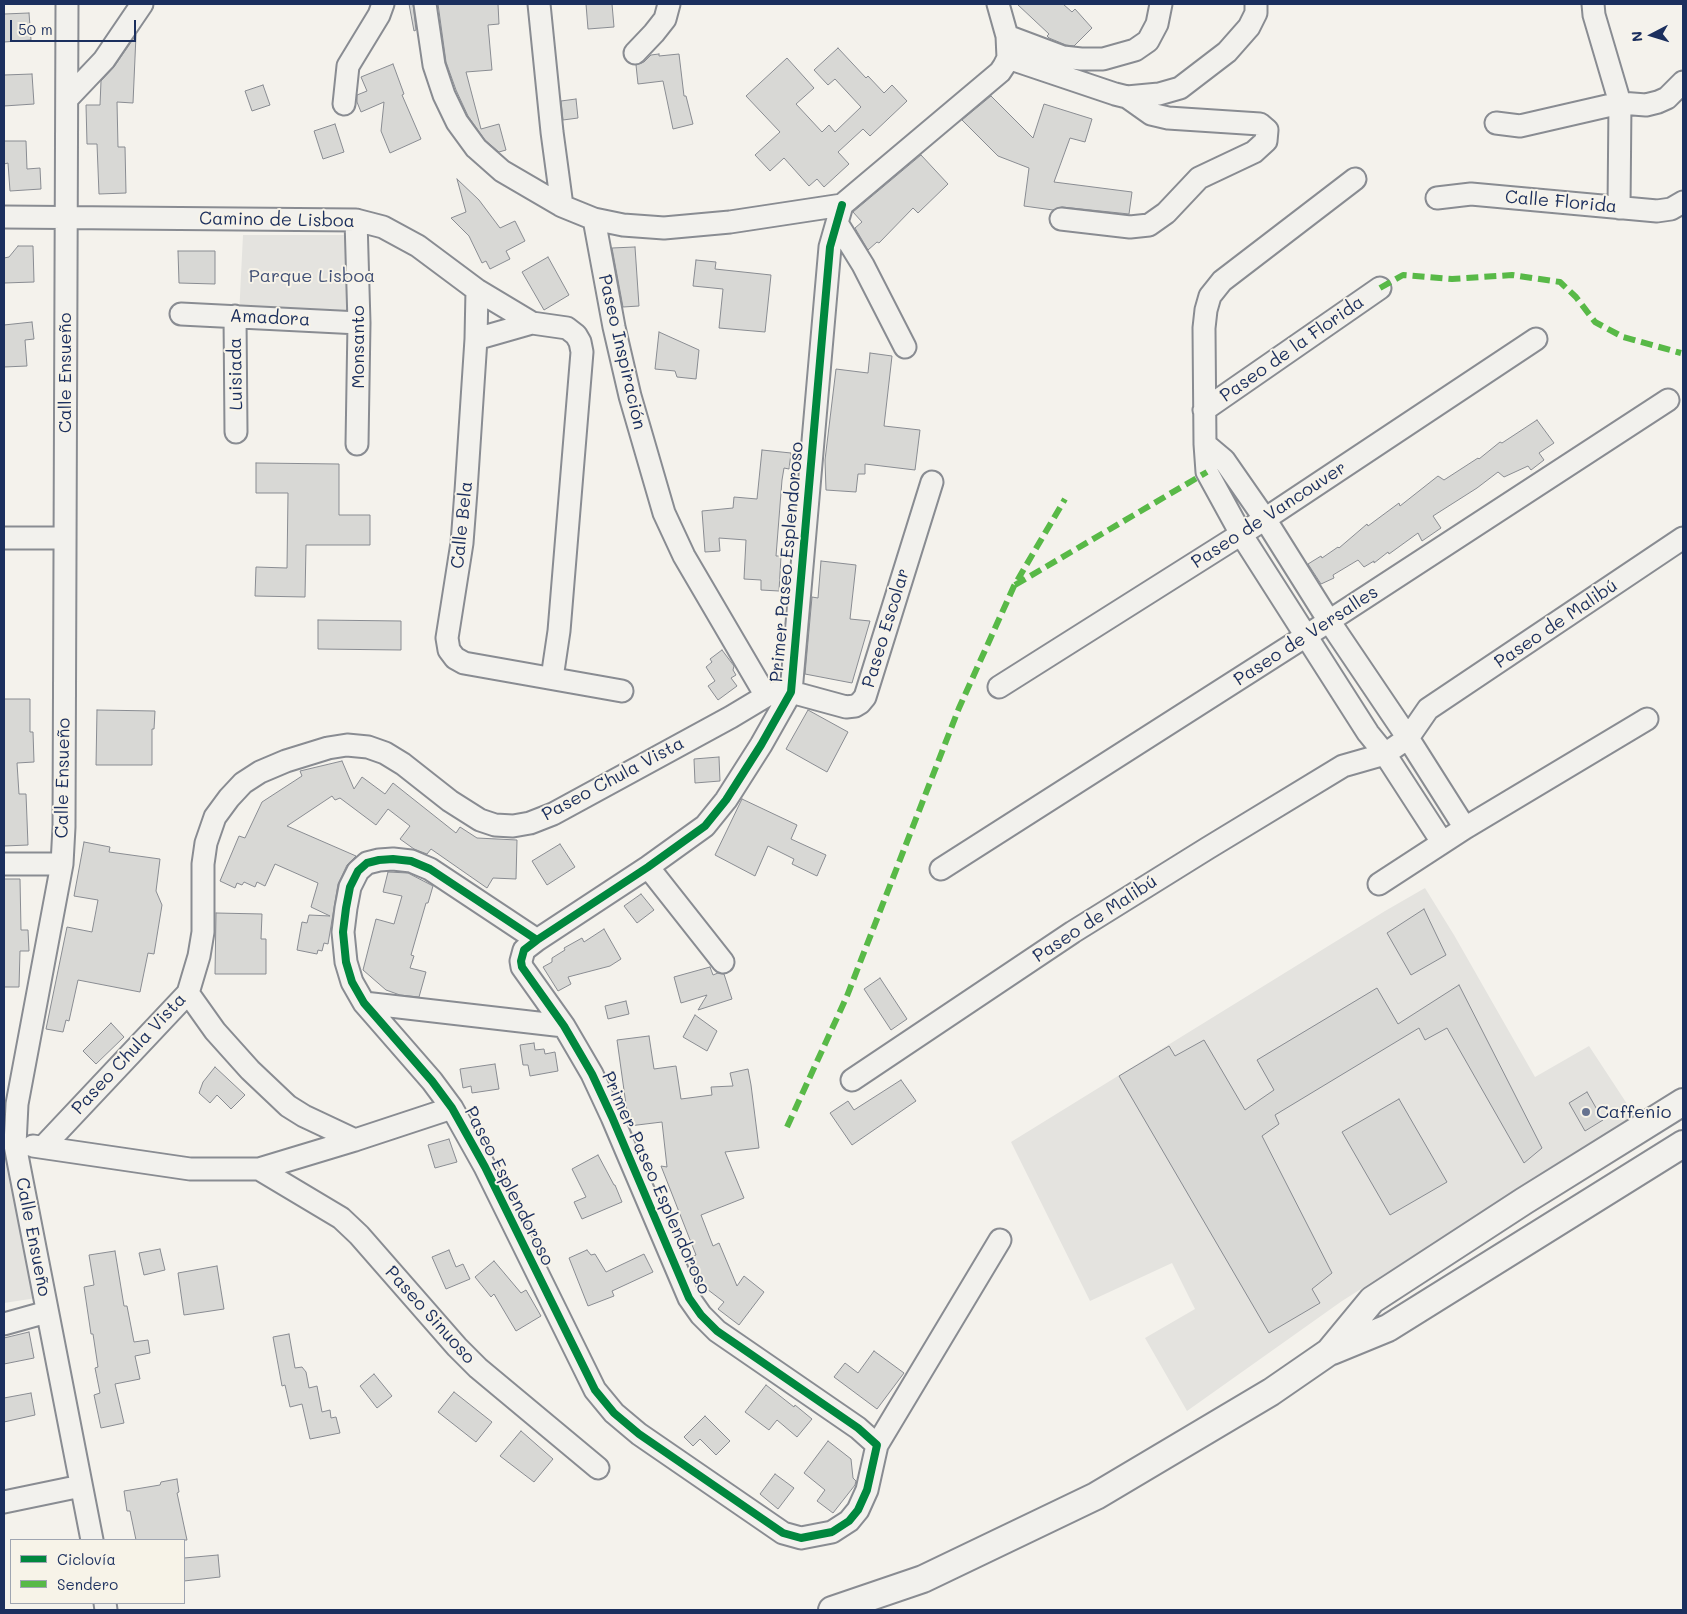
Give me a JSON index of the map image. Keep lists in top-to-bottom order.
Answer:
{
  "streets": {
    "street": [
      "Calle Florida",
      "Camino de Lisboa",
      "Amadora",
      "Monsanto",
      "Paseo de la Florida",
      "Paseo Inspiración",
      "Calle Ensueño",
      "Luisiada",
      "Paseo de Vancouver",
      "Calle Bela",
      "Primer Paseo Esplendoroso",
      "Paseo de Malibú",
      "Paseo Escolar",
      "Paseo de Versalles",
      "Paseo Chula Vista",
      "Paseo Esplendoroso",
      "Paseo Sinuoso"
    ]
  },
  "crossings": [
    ["Camino de Lisboa", "Monsanto"],
    ["Camino de Lisboa", "Calle Ensueño"],
    ["Camino de Lisboa", "Calle Bela"],
    ["Amadora", "Monsanto"],
    ["Amadora", "Luisiada"],
    ["Paseo de la Florida", "Paseo de Vancouver"],
    ["Paseo de la Florida", "Paseo de Malibú"],
    ["Paseo de la Florida", "Paseo de Versalles"],
    ["Paseo Inspiración", "Primer Paseo Esplendoroso"],
    ["Paseo Inspiración", "Paseo Escolar"],
    ["Paseo Inspiración", "Paseo Chula Vista"],
    ["Primer Paseo Esplendoroso", "Paseo Escolar"],
    ["Primer Paseo Esplendoroso", "Paseo Chula Vista"],
    ["Primer Paseo Esplendoroso", "Paseo Esplendoroso"],
    ["Paseo Escolar", "Paseo Chula Vista"]
  ],
  "parks": ["Parque Lisboa"],
  "places": ["Caffenio"],
  "legend": ["Ciclovía", "Sendero"],
  "scale_bar": "50 m",
  "north": "left"
}
